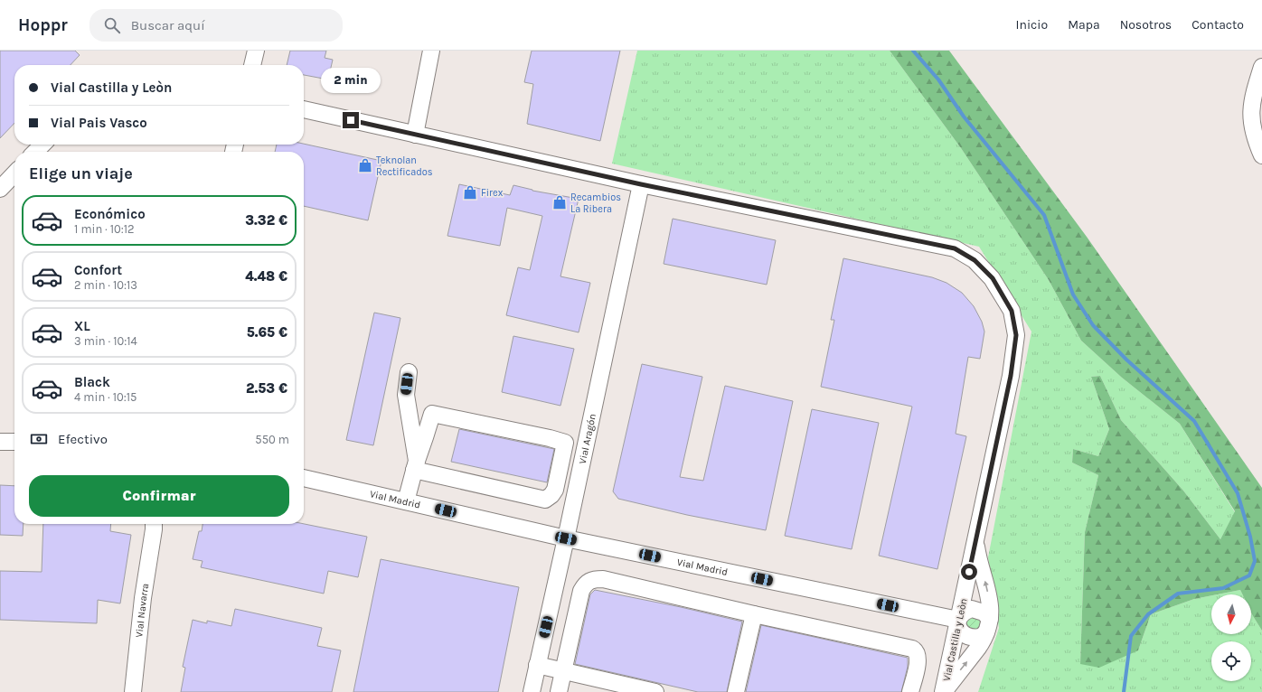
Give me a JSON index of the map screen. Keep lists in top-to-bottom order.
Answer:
{
  "streets": {
    "street": [
      "Vial Aragón",
      "Vial Madrid",
      "Vial Navarra",
      "Vial Castilla y Leòn"
    ]
  },
  "crossings": [
    ["Vial Aragón", "Vial Madrid"],
    ["Vial Aragón", "Vial Castilla y Leòn"],
    ["Vial Madrid", "Vial Castilla y Leòn"]
  ],
  "places": {
    "shop": ["Teknolan Rectificados", "Firex", "Recambios La Ribera"]
  },
  "north": "bottom",
  "page": {
    "header": "Hoppr",
    "search": "Buscar aquí",
    "nav": [
      "Inicio",
      "Mapa",
      "Nosotros",
      "Contacto"
    ],
    "banner": ["Vial Castilla y Leòn", "Vial Pais Vasco"],
    "bubble": "2 min",
    "heading": "Elige un viaje",
    "list": [
      {
        "name": "Económico",
        "note": "1 min · 10:12",
        "value": "3.32 €"
      },
      {
        "name": "Confort",
        "note": "2 min · 10:13",
        "value": "4.48 €"
      },
      {
        "name": "XL",
        "note": "3 min · 10:14",
        "value": "5.65 €"
      },
      {
        "name": "Black",
        "note": "4 min · 10:15",
        "value": "2.53 €"
      }
    ],
    "pay": ["Efectivo", "550 m"],
    "buttons": "Confirmar"
  }
}
